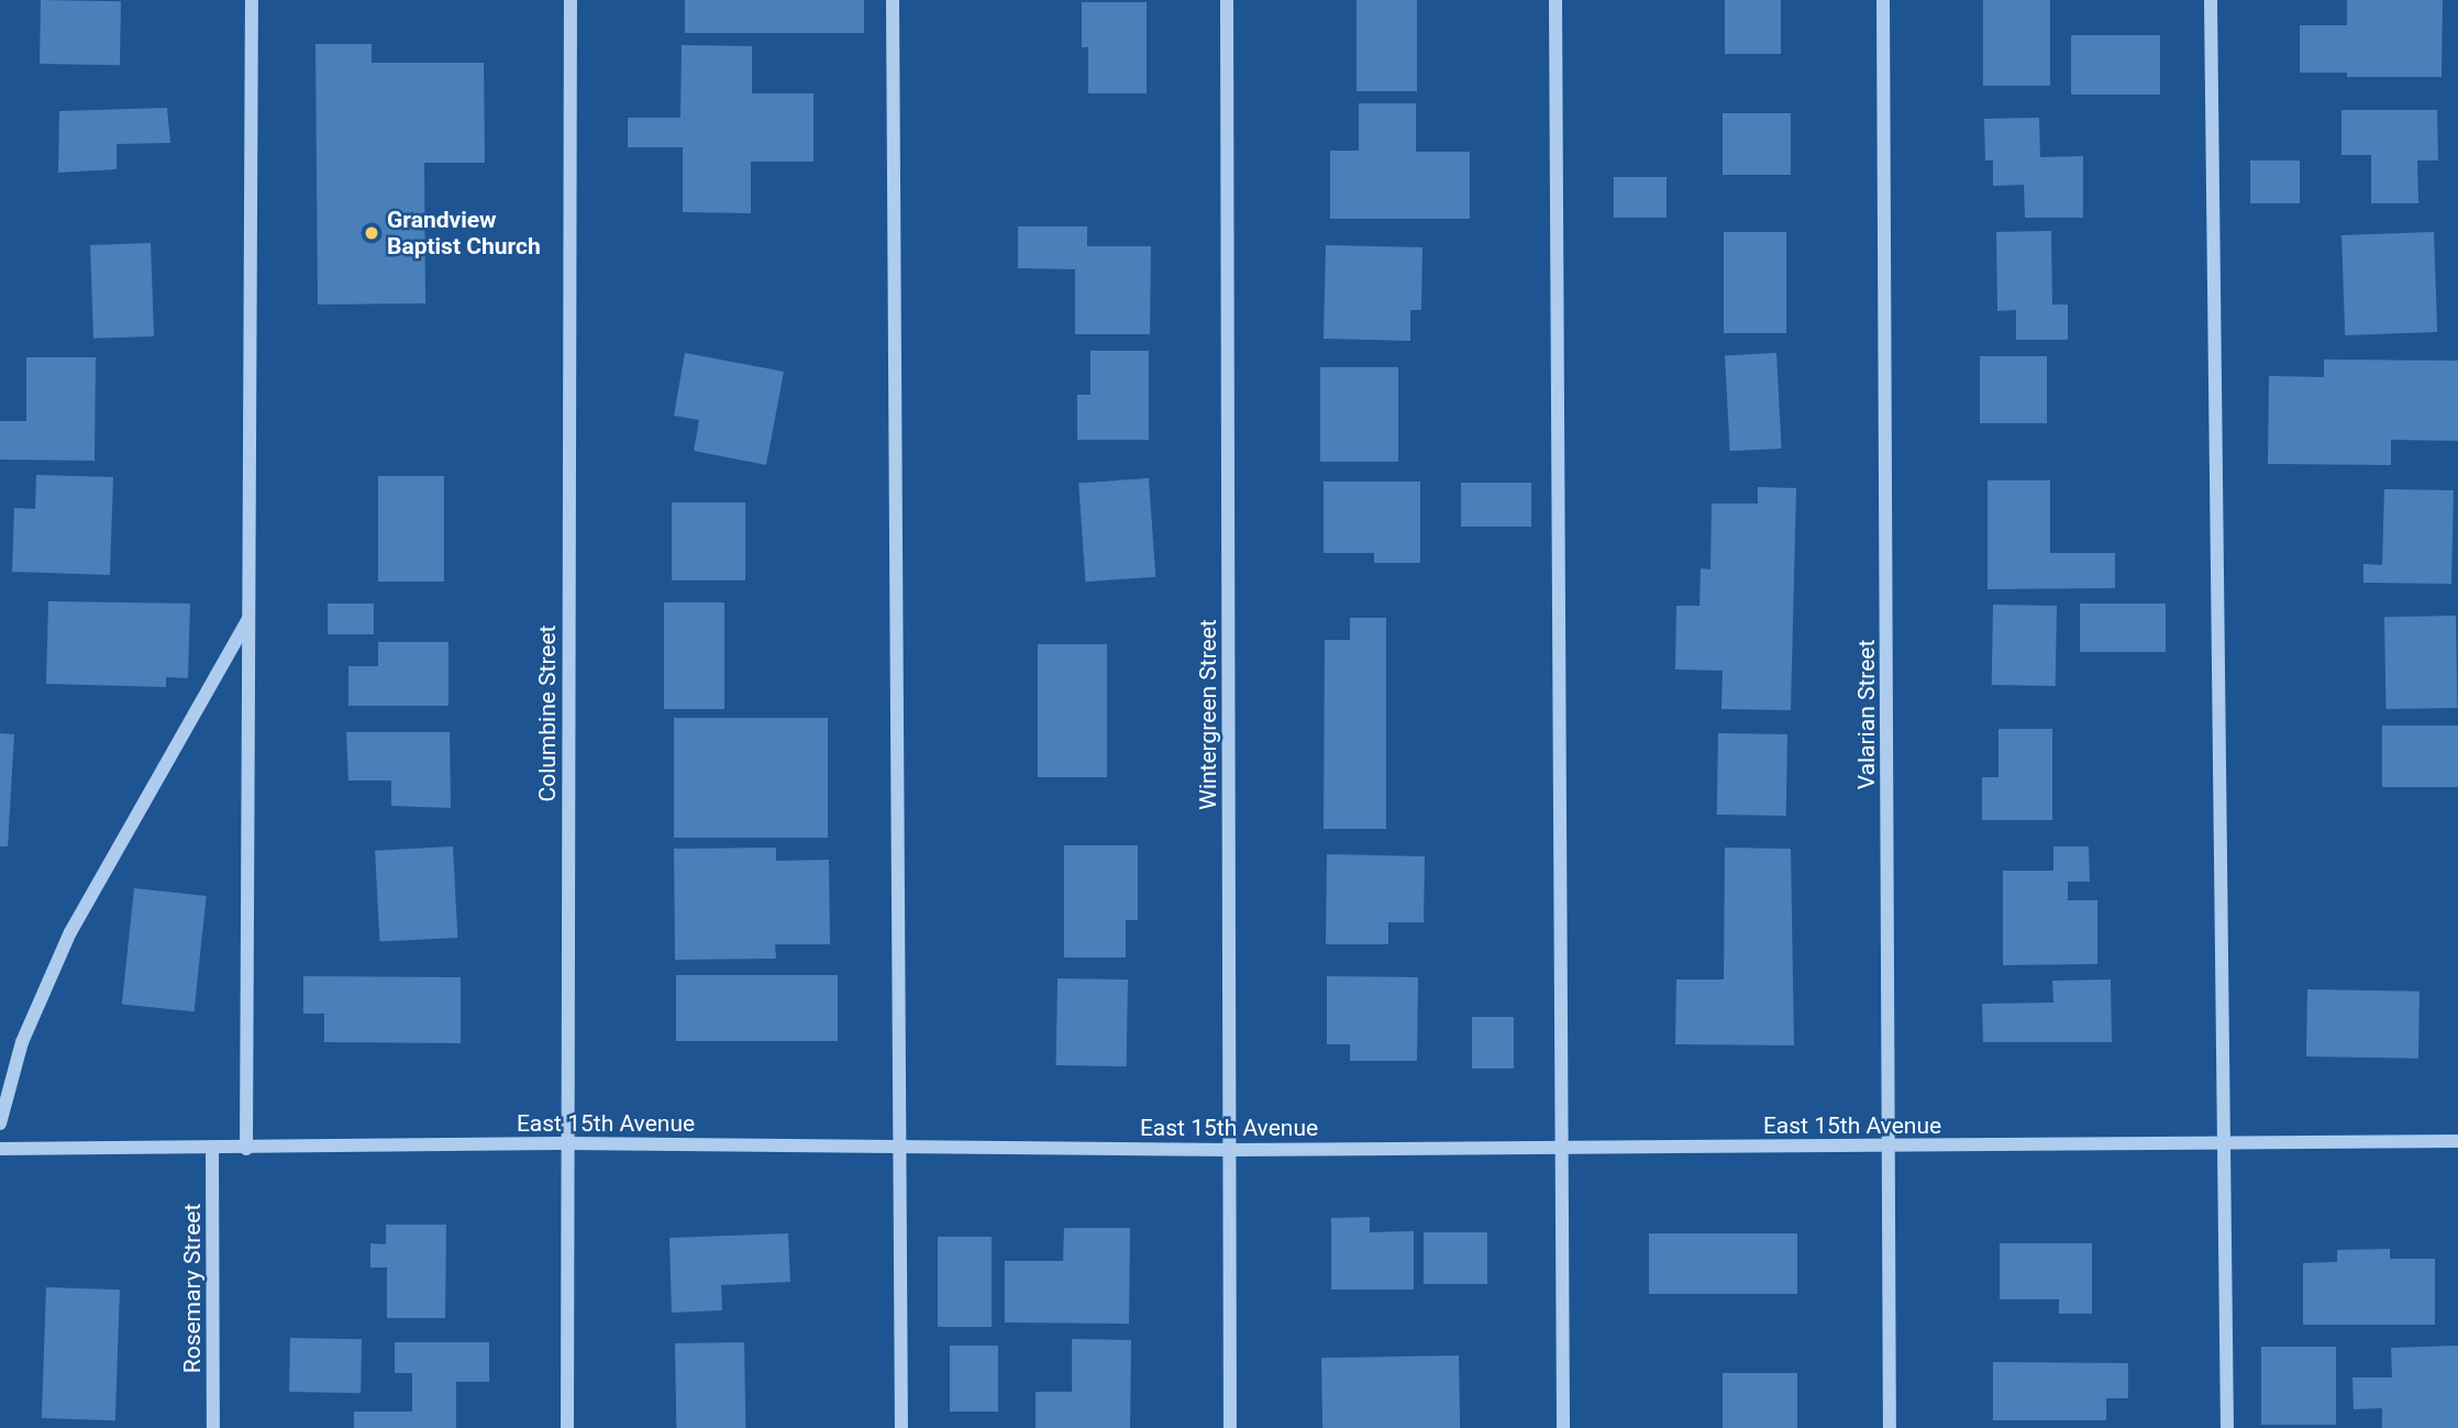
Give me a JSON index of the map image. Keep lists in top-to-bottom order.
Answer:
{
  "streets": {
    "street": [
      "Columbine Street",
      "Wintergreen Street",
      "Valarian Street",
      "East 15th Avenue",
      "Rosemary Street"
    ]
  },
  "crossings": [
    ["Columbine Street", "East 15th Avenue"],
    ["Wintergreen Street", "East 15th Avenue"],
    ["Valarian Street", "East 15th Avenue"],
    ["East 15th Avenue", "Rosemary Street"]
  ],
  "places": ["Grandview Baptist Church"]
}
